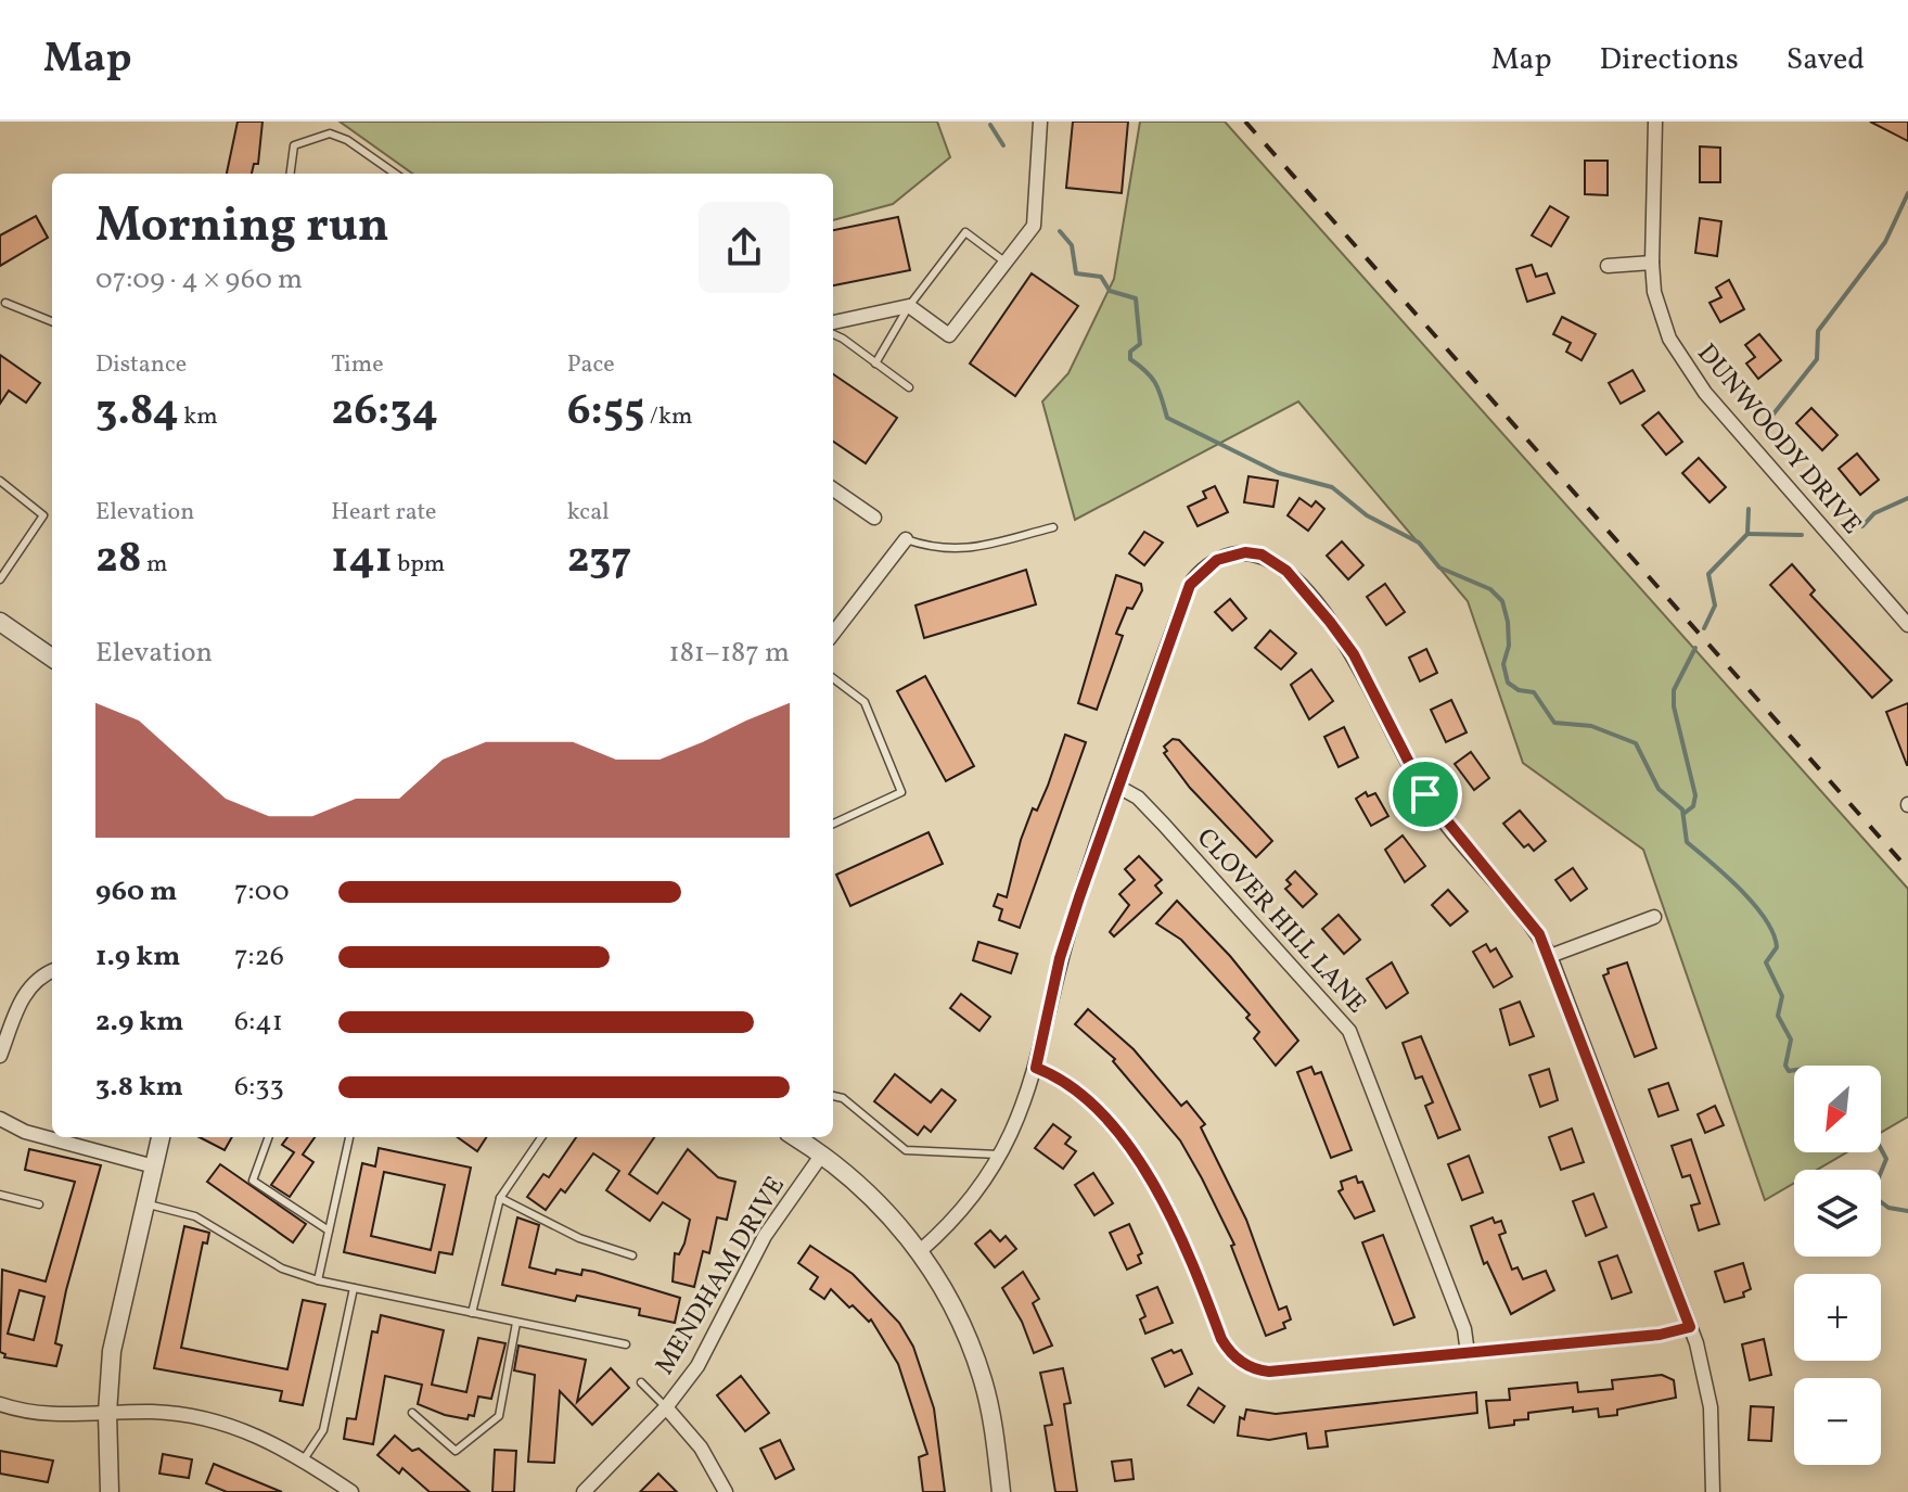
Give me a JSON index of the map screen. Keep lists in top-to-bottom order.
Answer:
{
  "streets": {
    "street": ["DUNWOODY DRIVE", "CLOVER HILL LANE", "MENDHAM DRIVE"]
  },
  "north": "bottom left",
  "page": {
    "header": "Map",
    "nav": ["Map", "Directions", "Saved"],
    "heading": ["Morning run", "07:09 · 4 × 960 m"],
    "stats": [
      ["Distance", "3.84 km"],
      ["Time", "26:34"],
      ["Pace", "6:55 /km"],
      ["Elevation", "28 m"],
      ["Heart rate", "141 bpm"],
      ["kcal", "237"]
    ],
    "chart": ["Elevation", "181–187 m"],
    "list": [
      {
        "name": "960 m",
        "note": "7:00"
      },
      {
        "name": "1.9 km",
        "note": "7:26"
      },
      {
        "name": "2.9 km",
        "note": "6:41"
      },
      {
        "name": "3.8 km",
        "note": "6:33"
      }
    ],
    "map_buttons": ["+", "−"]
  }
}
